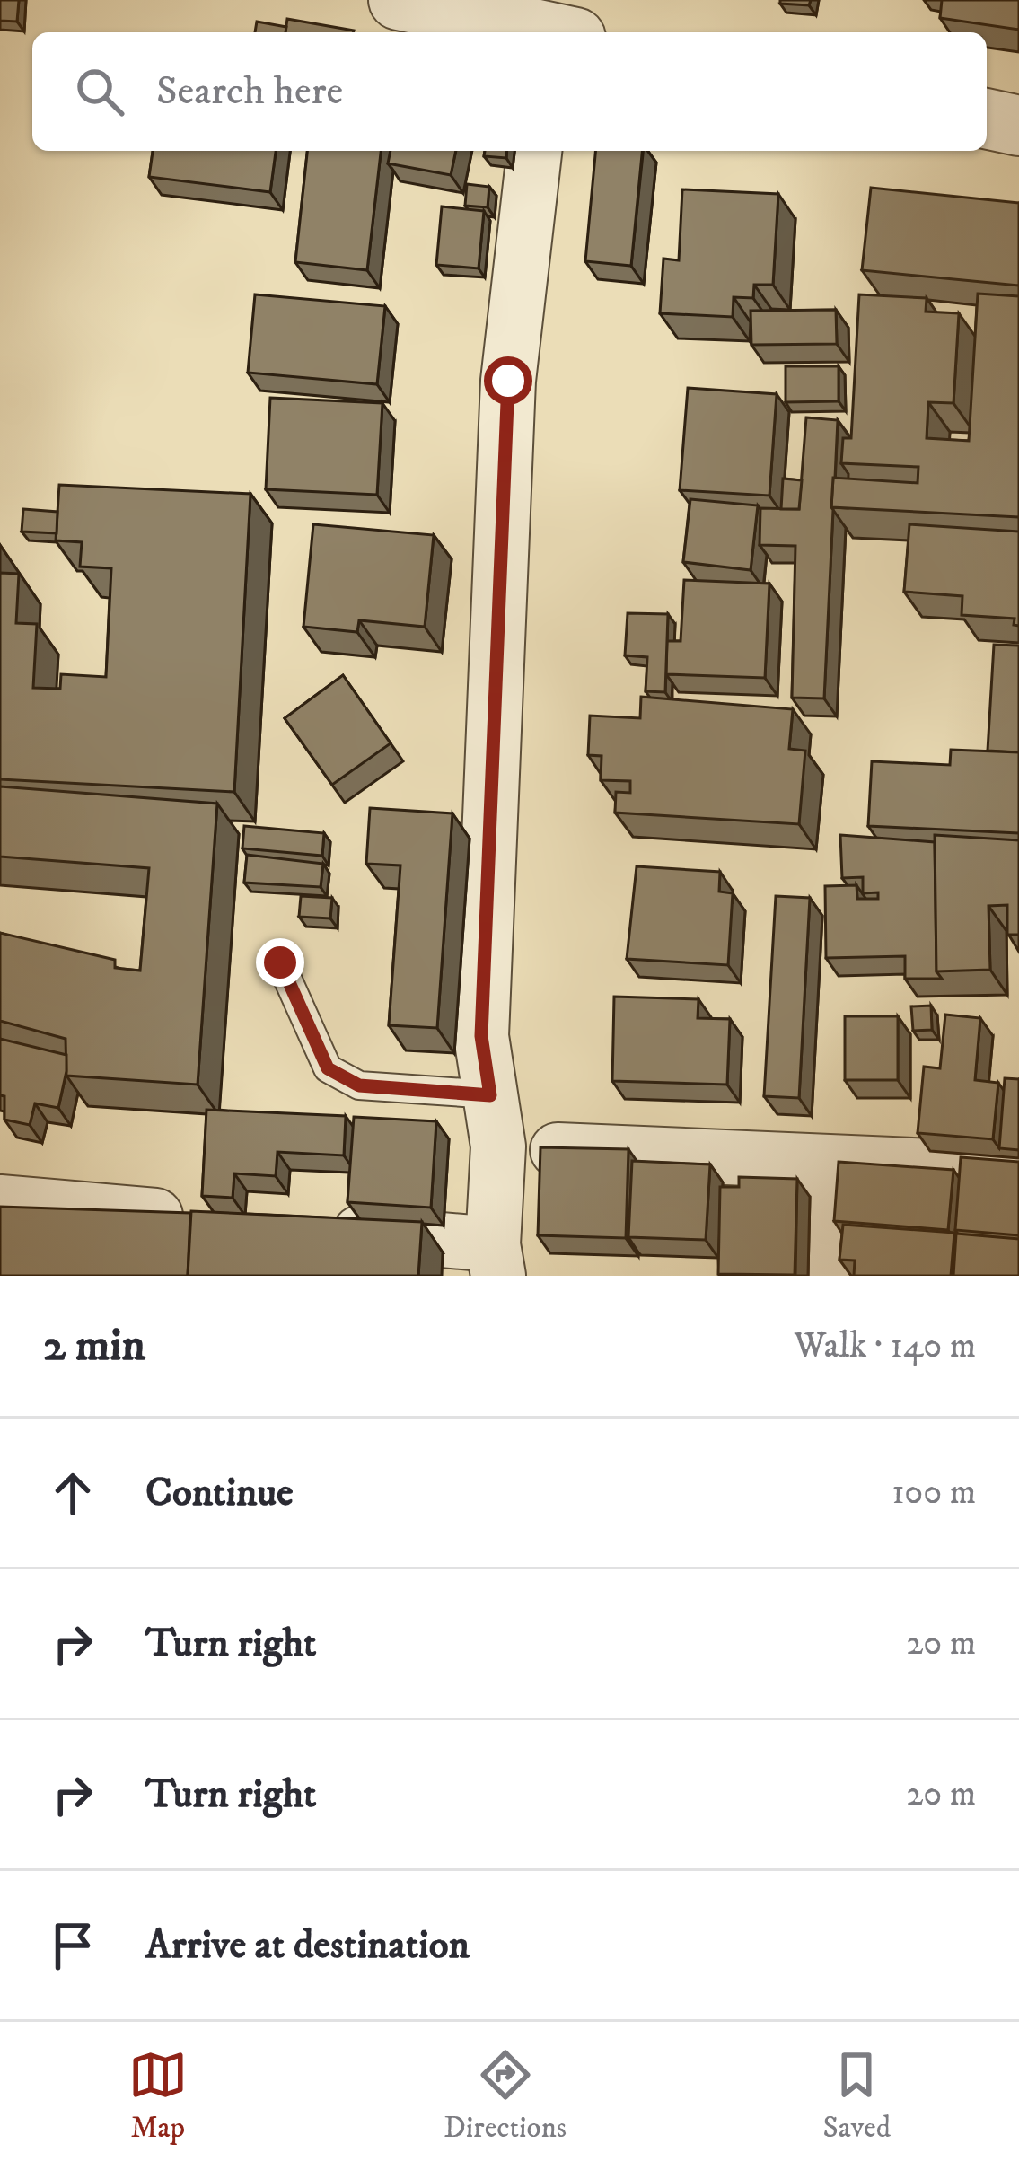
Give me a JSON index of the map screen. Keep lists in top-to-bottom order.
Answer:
{
  "page": {
    "search": "Search here",
    "heading": ["2 min", "Walk · 140 m"],
    "list": [
      ["Continue", "100 m"],
      ["Turn right", "20 m"],
      ["Turn right", "20 m"],
      "Arrive at destination"
    ],
    "nav": ["Map", "Directions", "Saved"]
  }
}
